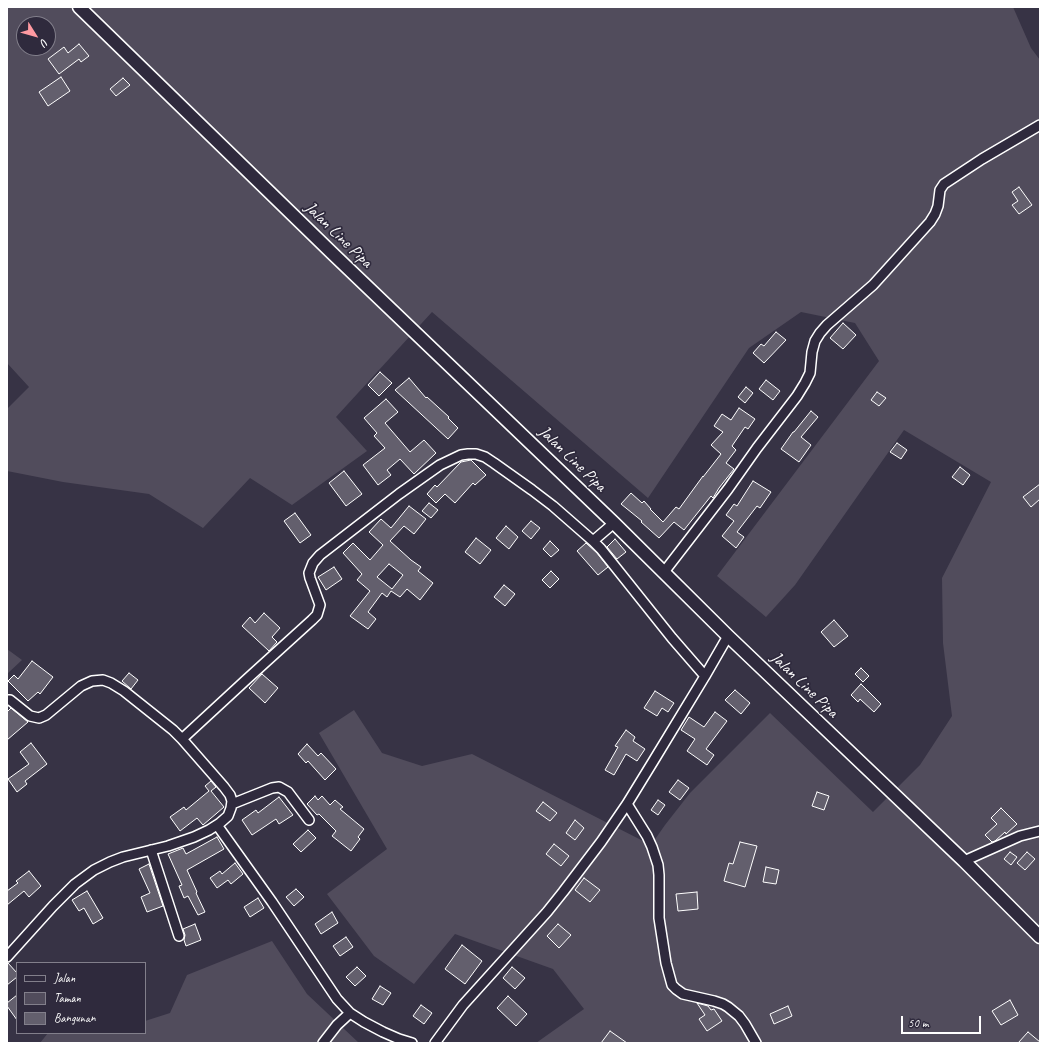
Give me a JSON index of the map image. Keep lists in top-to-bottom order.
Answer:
{
  "streets": {
    "main road": ["Jalan Line Pipa"]
  },
  "legend": ["Jalan", "Taman", "Bangunan"],
  "scale_bar": "50 m",
  "north": "bottom right"
}
